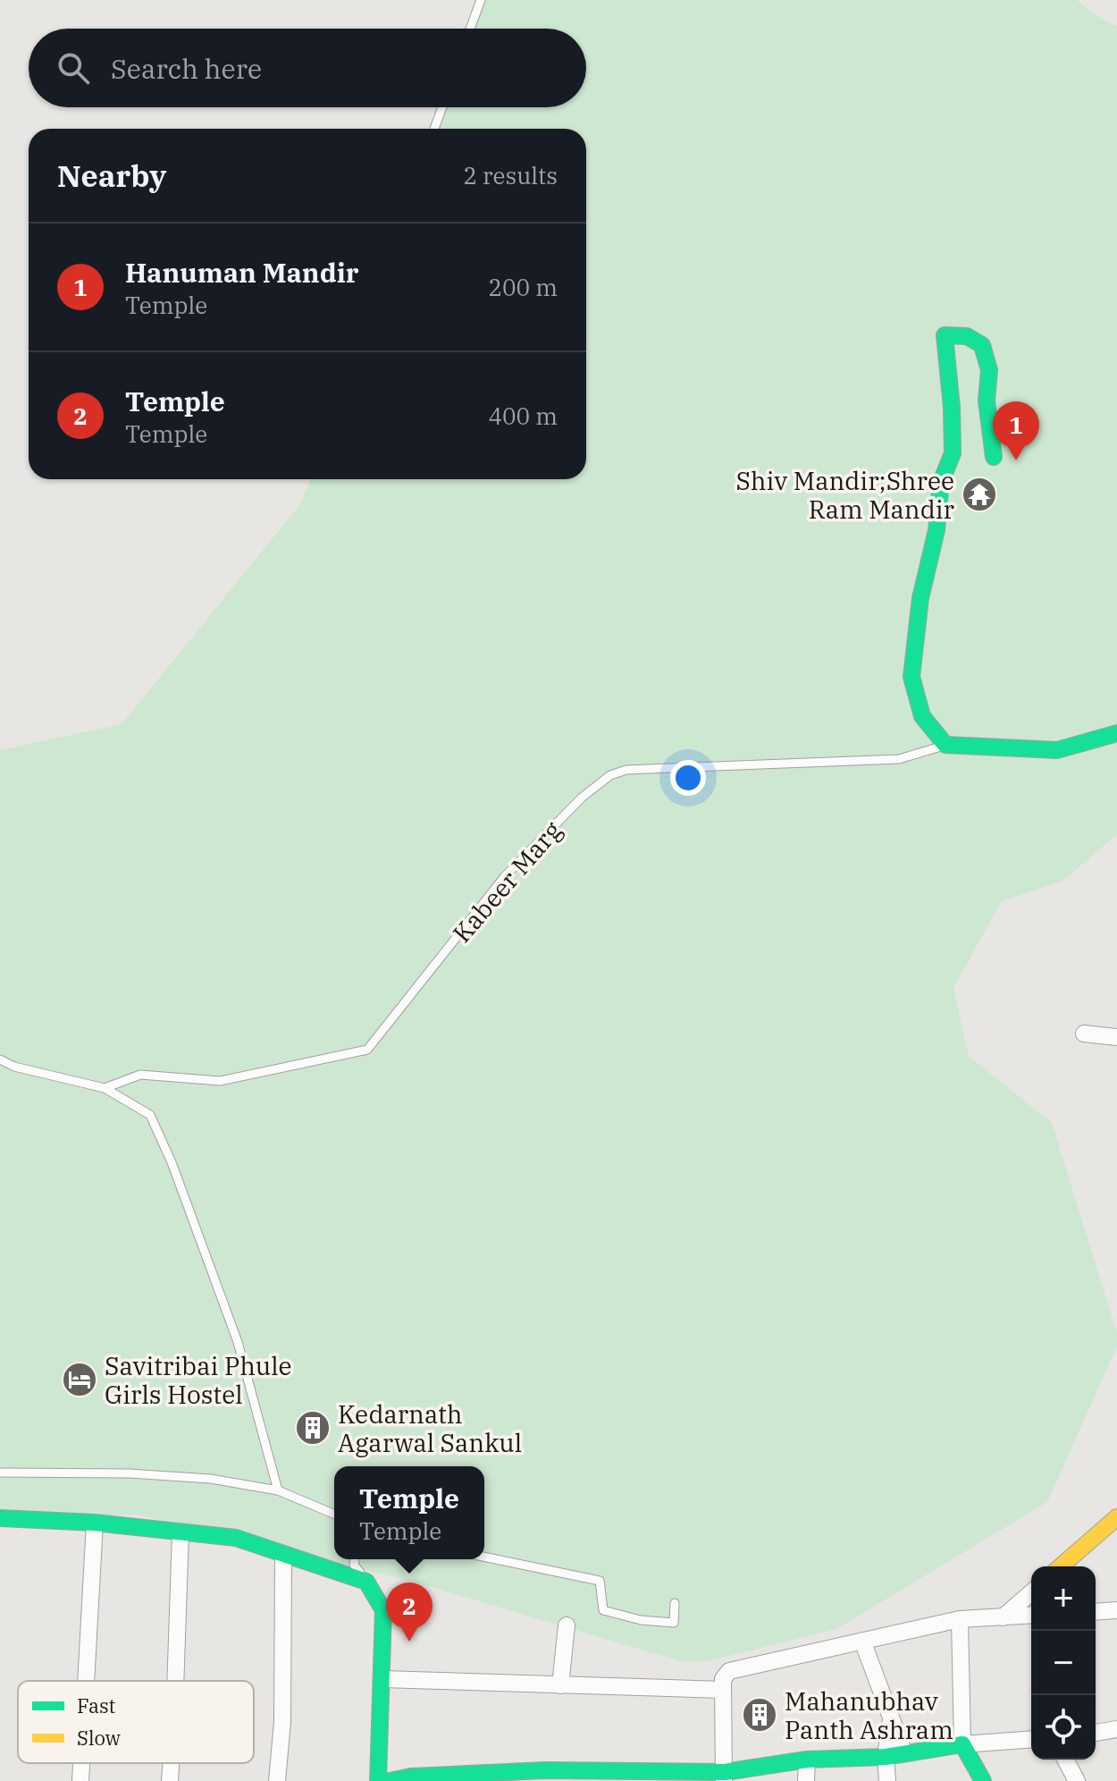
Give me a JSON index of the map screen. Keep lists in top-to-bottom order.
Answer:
{
  "streets": {
    "lane": ["Kabeer Marg"]
  },
  "places": {
    "temple": ["Shiv Mandir;Shree Ram Mandir"],
    "hotel": ["Savitribai Phule Girls Hostel"],
    "building": ["Kedarnath Agarwal Sankul", "Mahanubhav Panth Ashram"]
  },
  "legend": ["Fast", "Slow"],
  "page": {
    "search": "Search here",
    "heading": ["Nearby", "2 results"],
    "list": [
      {
        "mark": "1",
        "name": "Hanuman Mandir",
        "note": "Temple",
        "value": "200 m"
      },
      {
        "mark": "2",
        "name": "Temple",
        "note": "Temple",
        "value": "400 m"
      }
    ],
    "pins": ["1", "2"],
    "popup": ["Temple", "Temple"],
    "map_buttons": ["+", "−"]
  }
}
